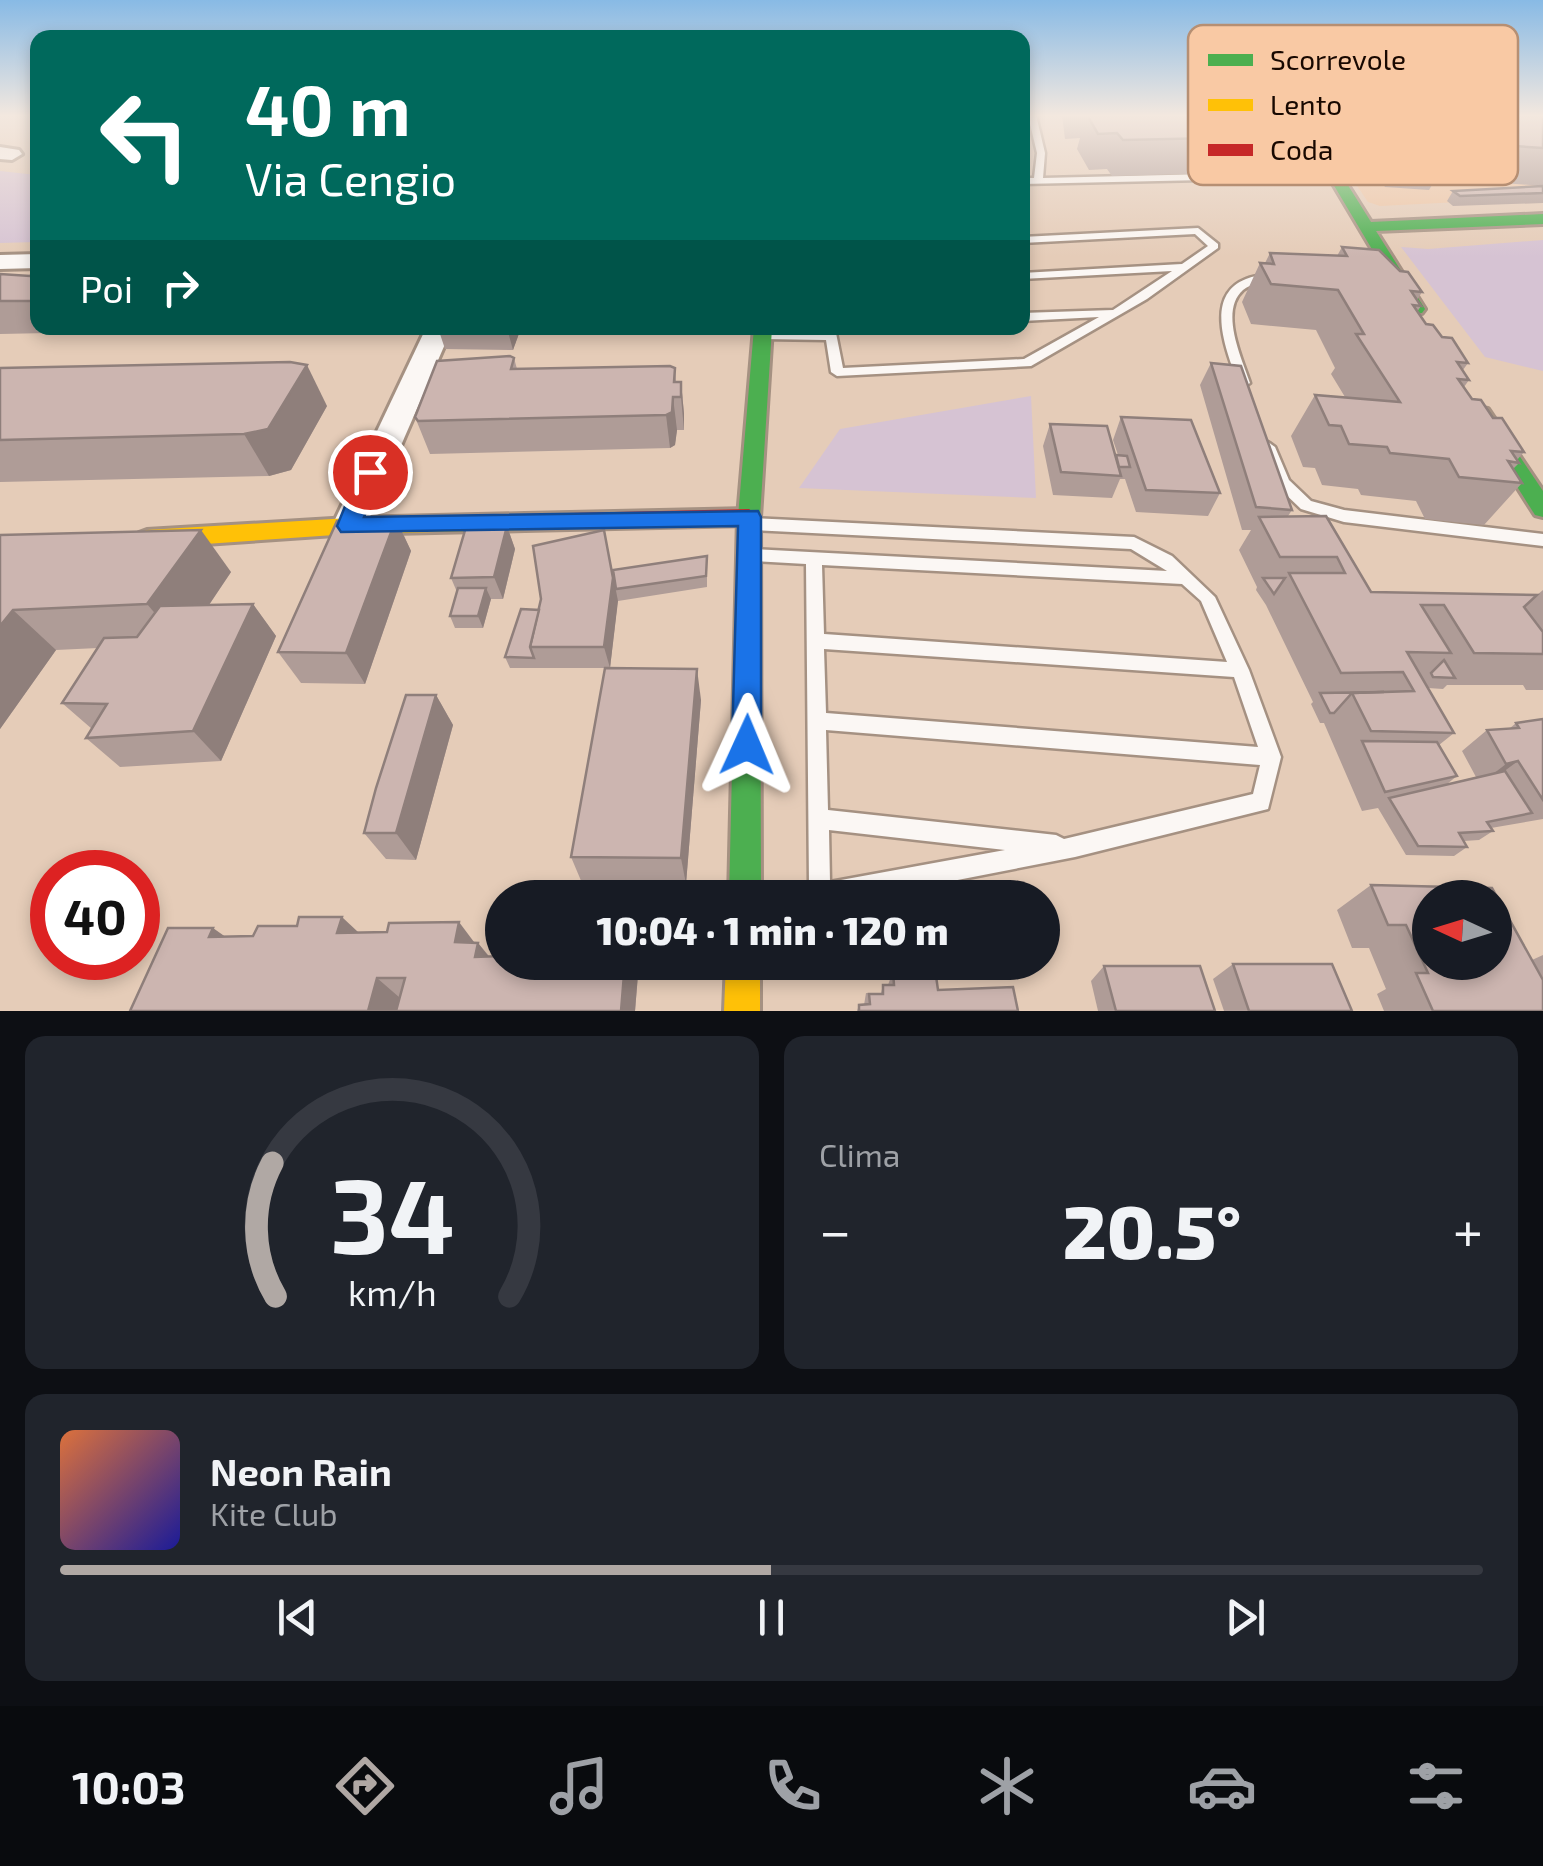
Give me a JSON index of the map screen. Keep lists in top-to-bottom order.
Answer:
{
  "legend": ["Scorrevole", "Lento", "Coda"],
  "north": "left",
  "page": {
    "turn": ["40 m", "Via Cengio"],
    "then": "Poi",
    "limit": "40",
    "trip": "10:04 · 1 min · 120 m",
    "tile": "Clima",
    "heat": ["−", "20.5°", "+"],
    "song": ["Neon Rain", "Kite Club"],
    "tabs": "10:03",
    "gauge": ["34", "km/h"]
  }
}
